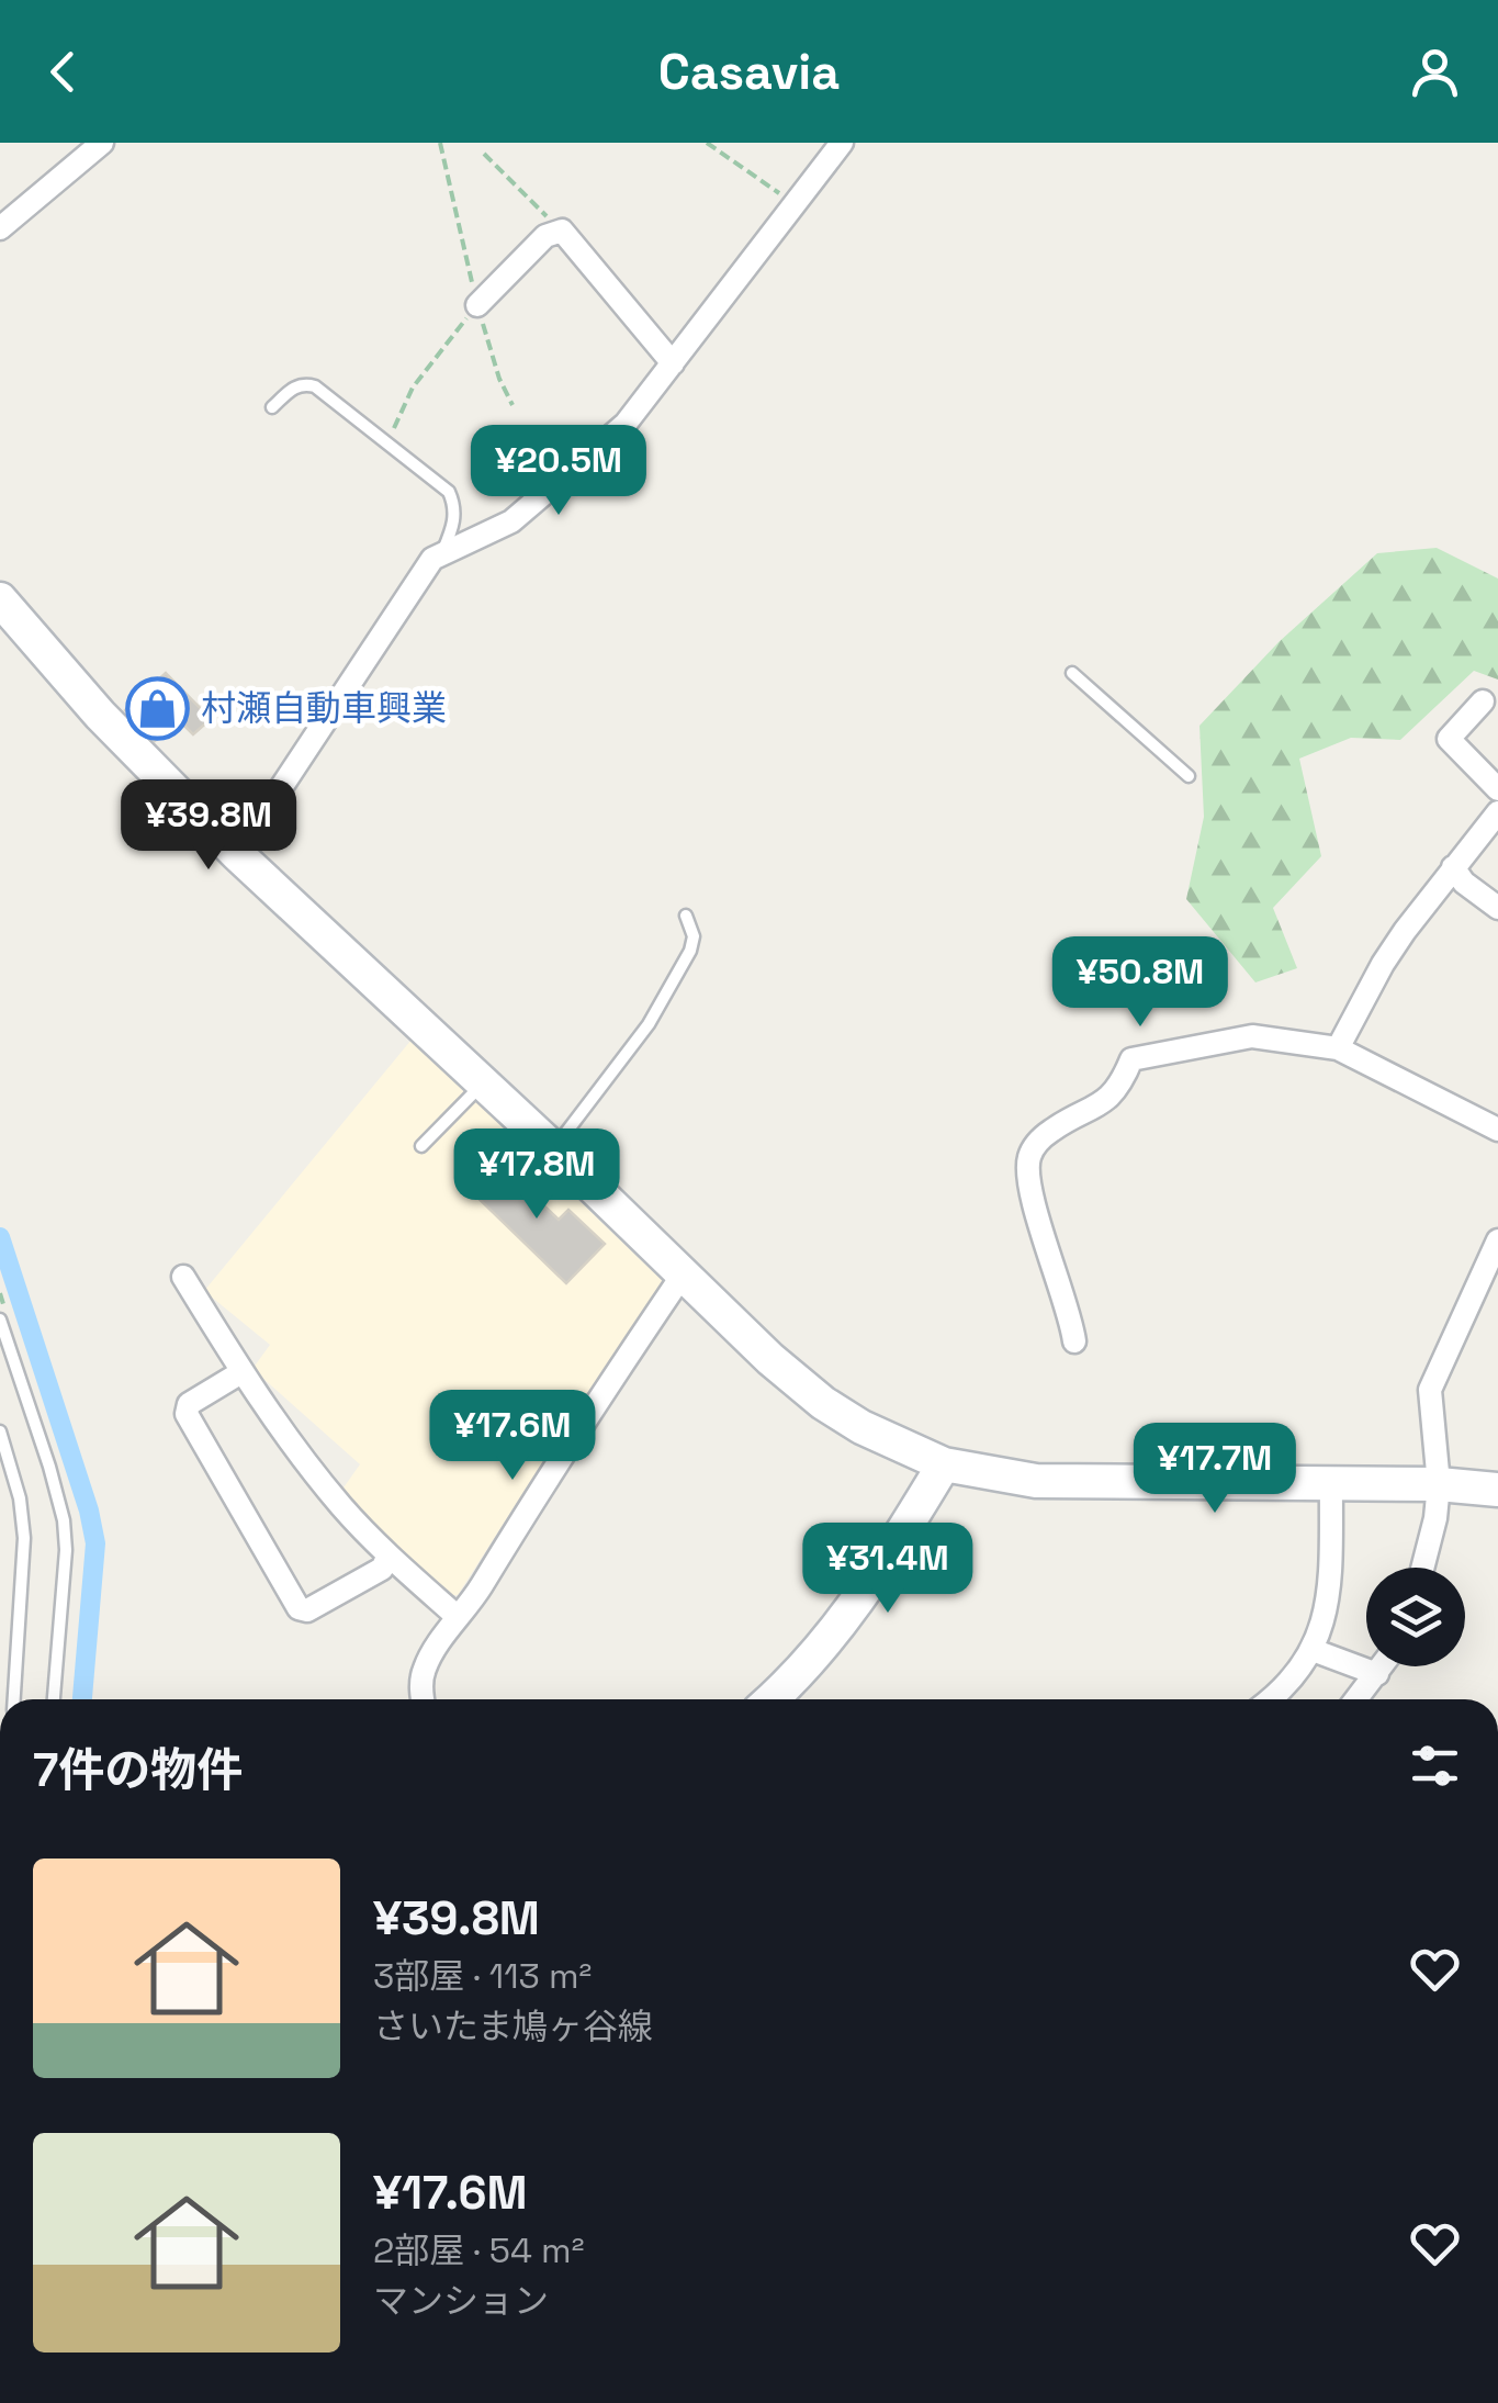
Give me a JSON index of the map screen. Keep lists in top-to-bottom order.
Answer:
{
  "places": {
    "shop": ["村瀬自動車興業"]
  },
  "page": {
    "header": "Casavia",
    "price": [
      "¥20.5M",
      "¥39.8M",
      "¥50.8M",
      "¥17.8M",
      "¥17.6M",
      "¥17.7M",
      "¥31.4M"
    ],
    "heading": "7件の物件",
    "list": [
      {
        "name": "¥39.8M",
        "note": "3部屋 · 113 m² · さいたま鳩ヶ谷線"
      },
      {
        "name": "¥17.6M",
        "note": "2部屋 · 54 m² · マンション"
      }
    ]
  }
}
